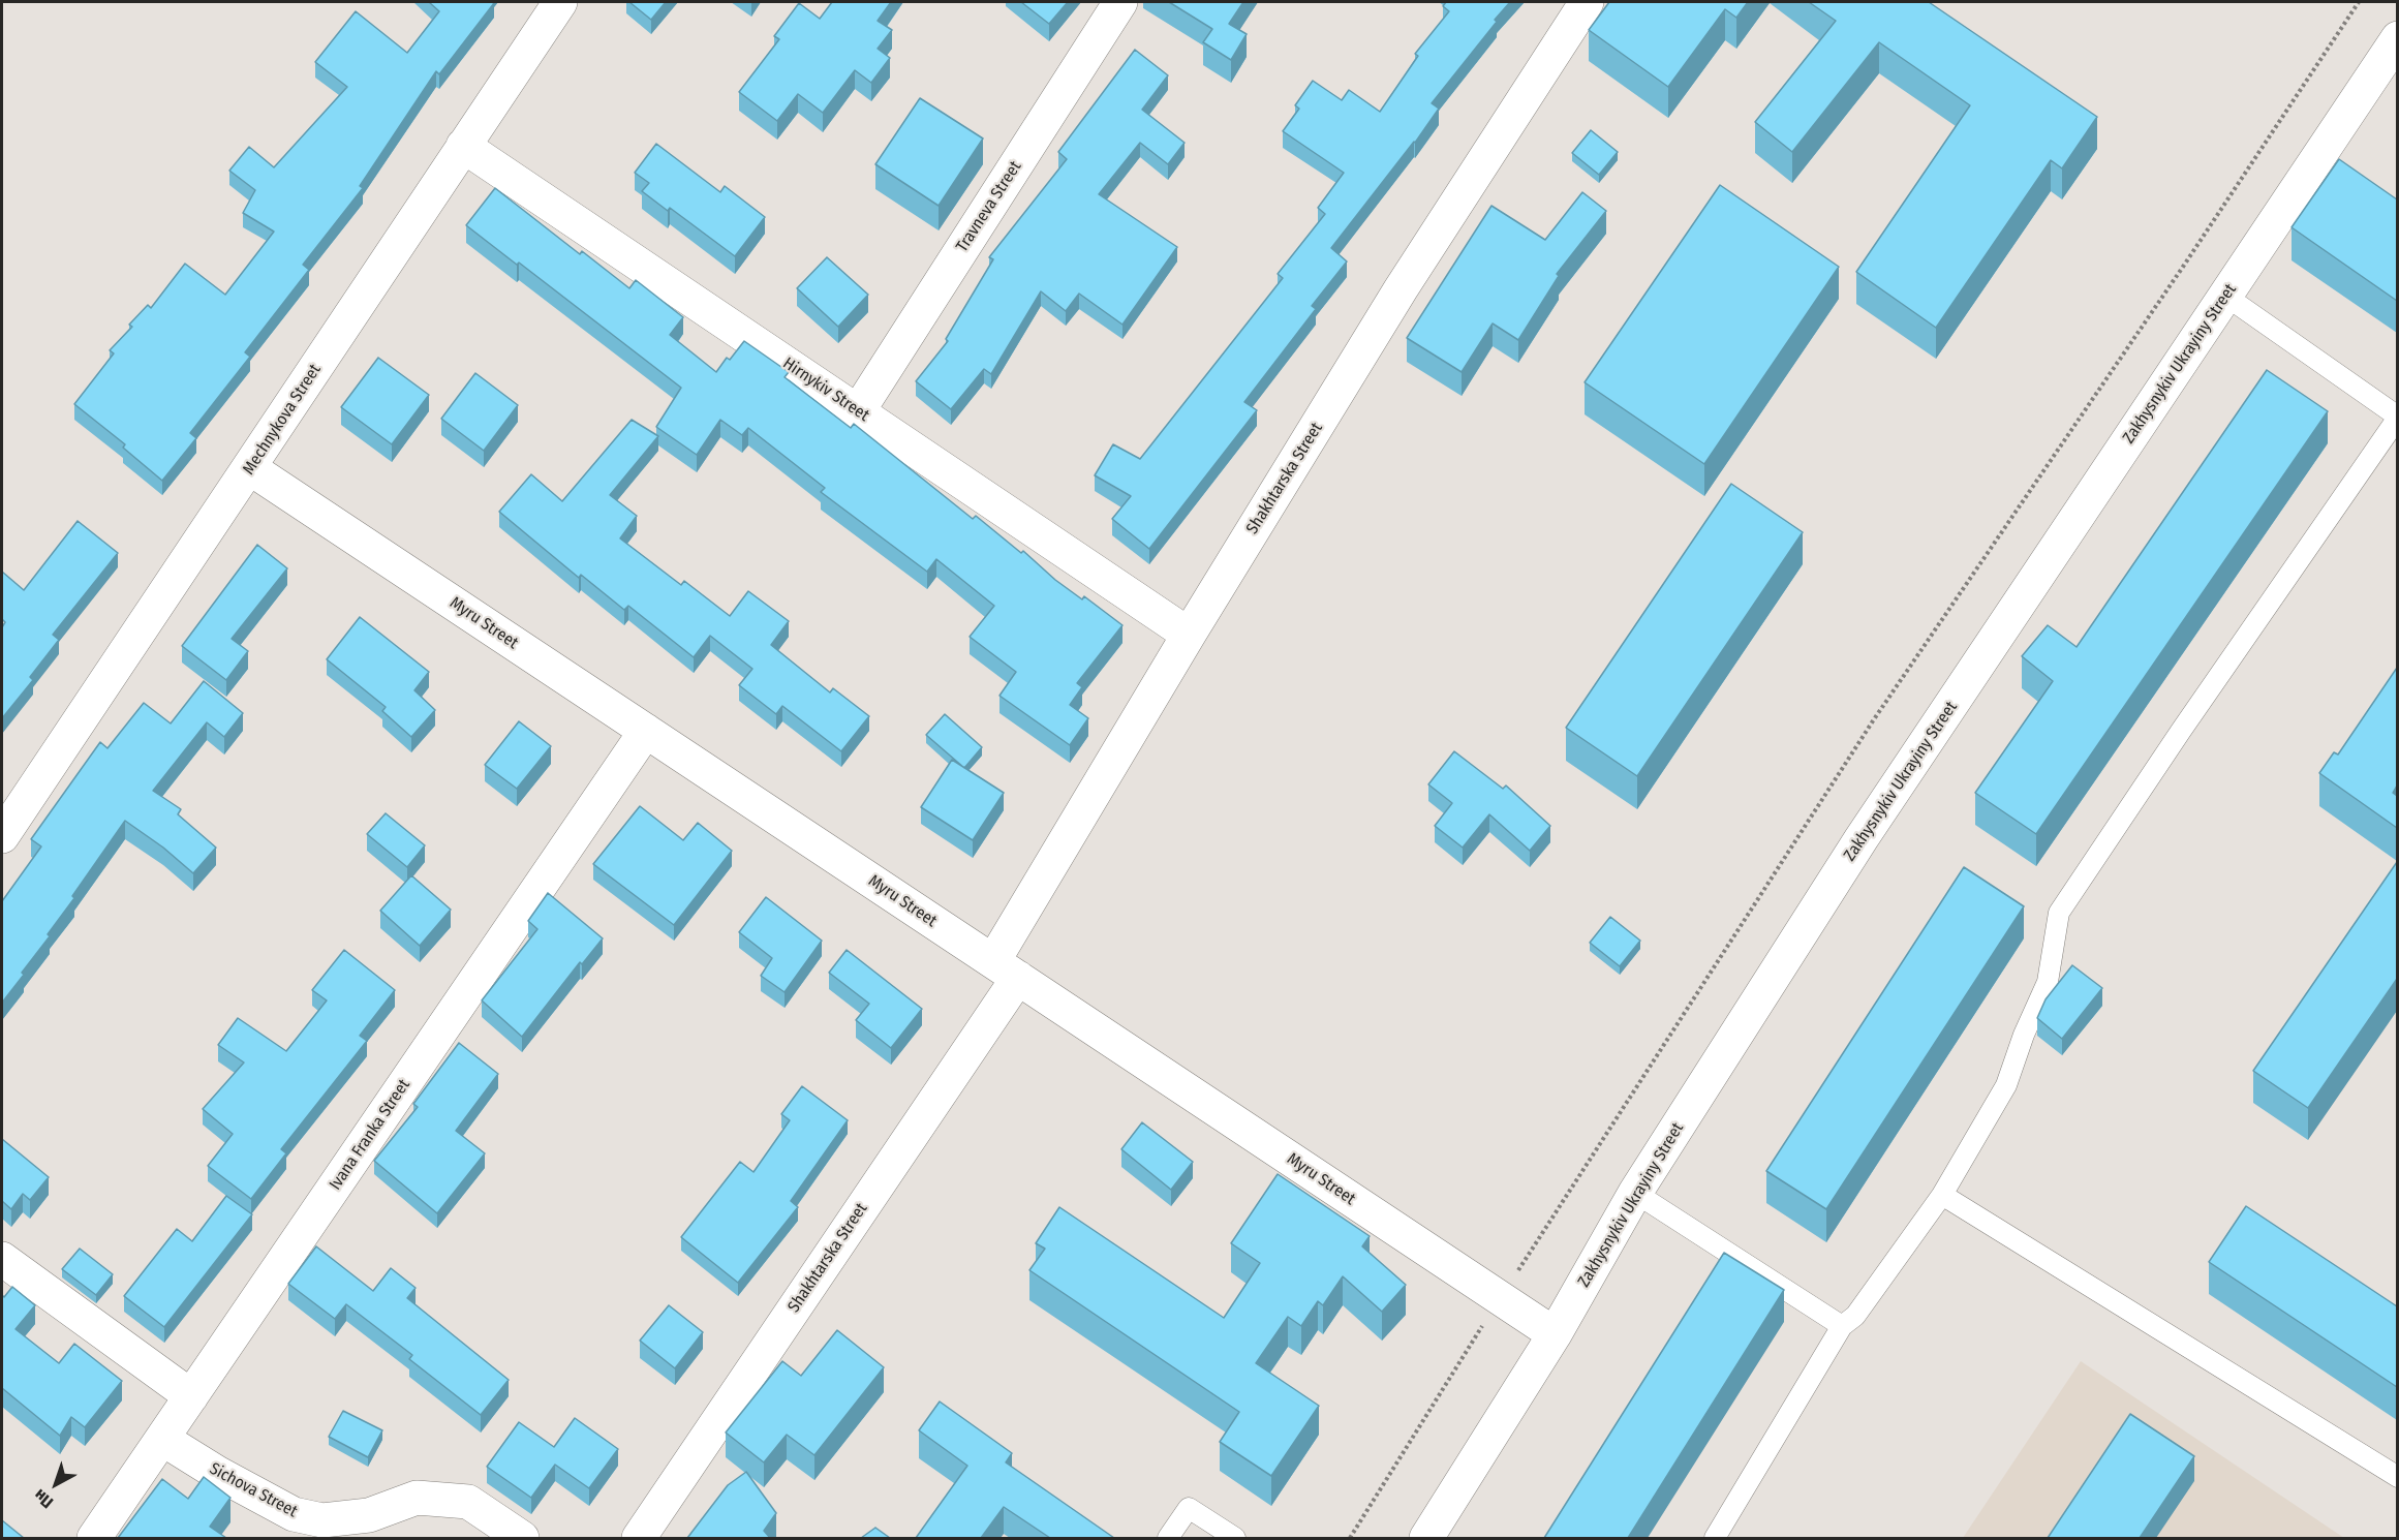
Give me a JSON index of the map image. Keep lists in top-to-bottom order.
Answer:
{
  "streets": {
    "street": [
      "Travneva Street",
      "Zakhysnykiv Ukrayiny Street",
      "Hirnykiv Street",
      "Mechnykova Street",
      "Shakhtarska Street",
      "Myru Street",
      "Ivana Franka Street",
      "Sichova Street"
    ]
  },
  "crossings": [
    ["Travneva Street", "Hirnykiv Street"],
    ["Zakhysnykiv Ukrayiny Street", "Myru Street"],
    ["Hirnykiv Street", "Mechnykova Street"],
    ["Hirnykiv Street", "Shakhtarska Street"],
    ["Mechnykova Street", "Myru Street"],
    ["Shakhtarska Street", "Myru Street"],
    ["Myru Street", "Ivana Franka Street"],
    ["Ivana Franka Street", "Sichova Street"]
  ],
  "north": "bottom left"
}
